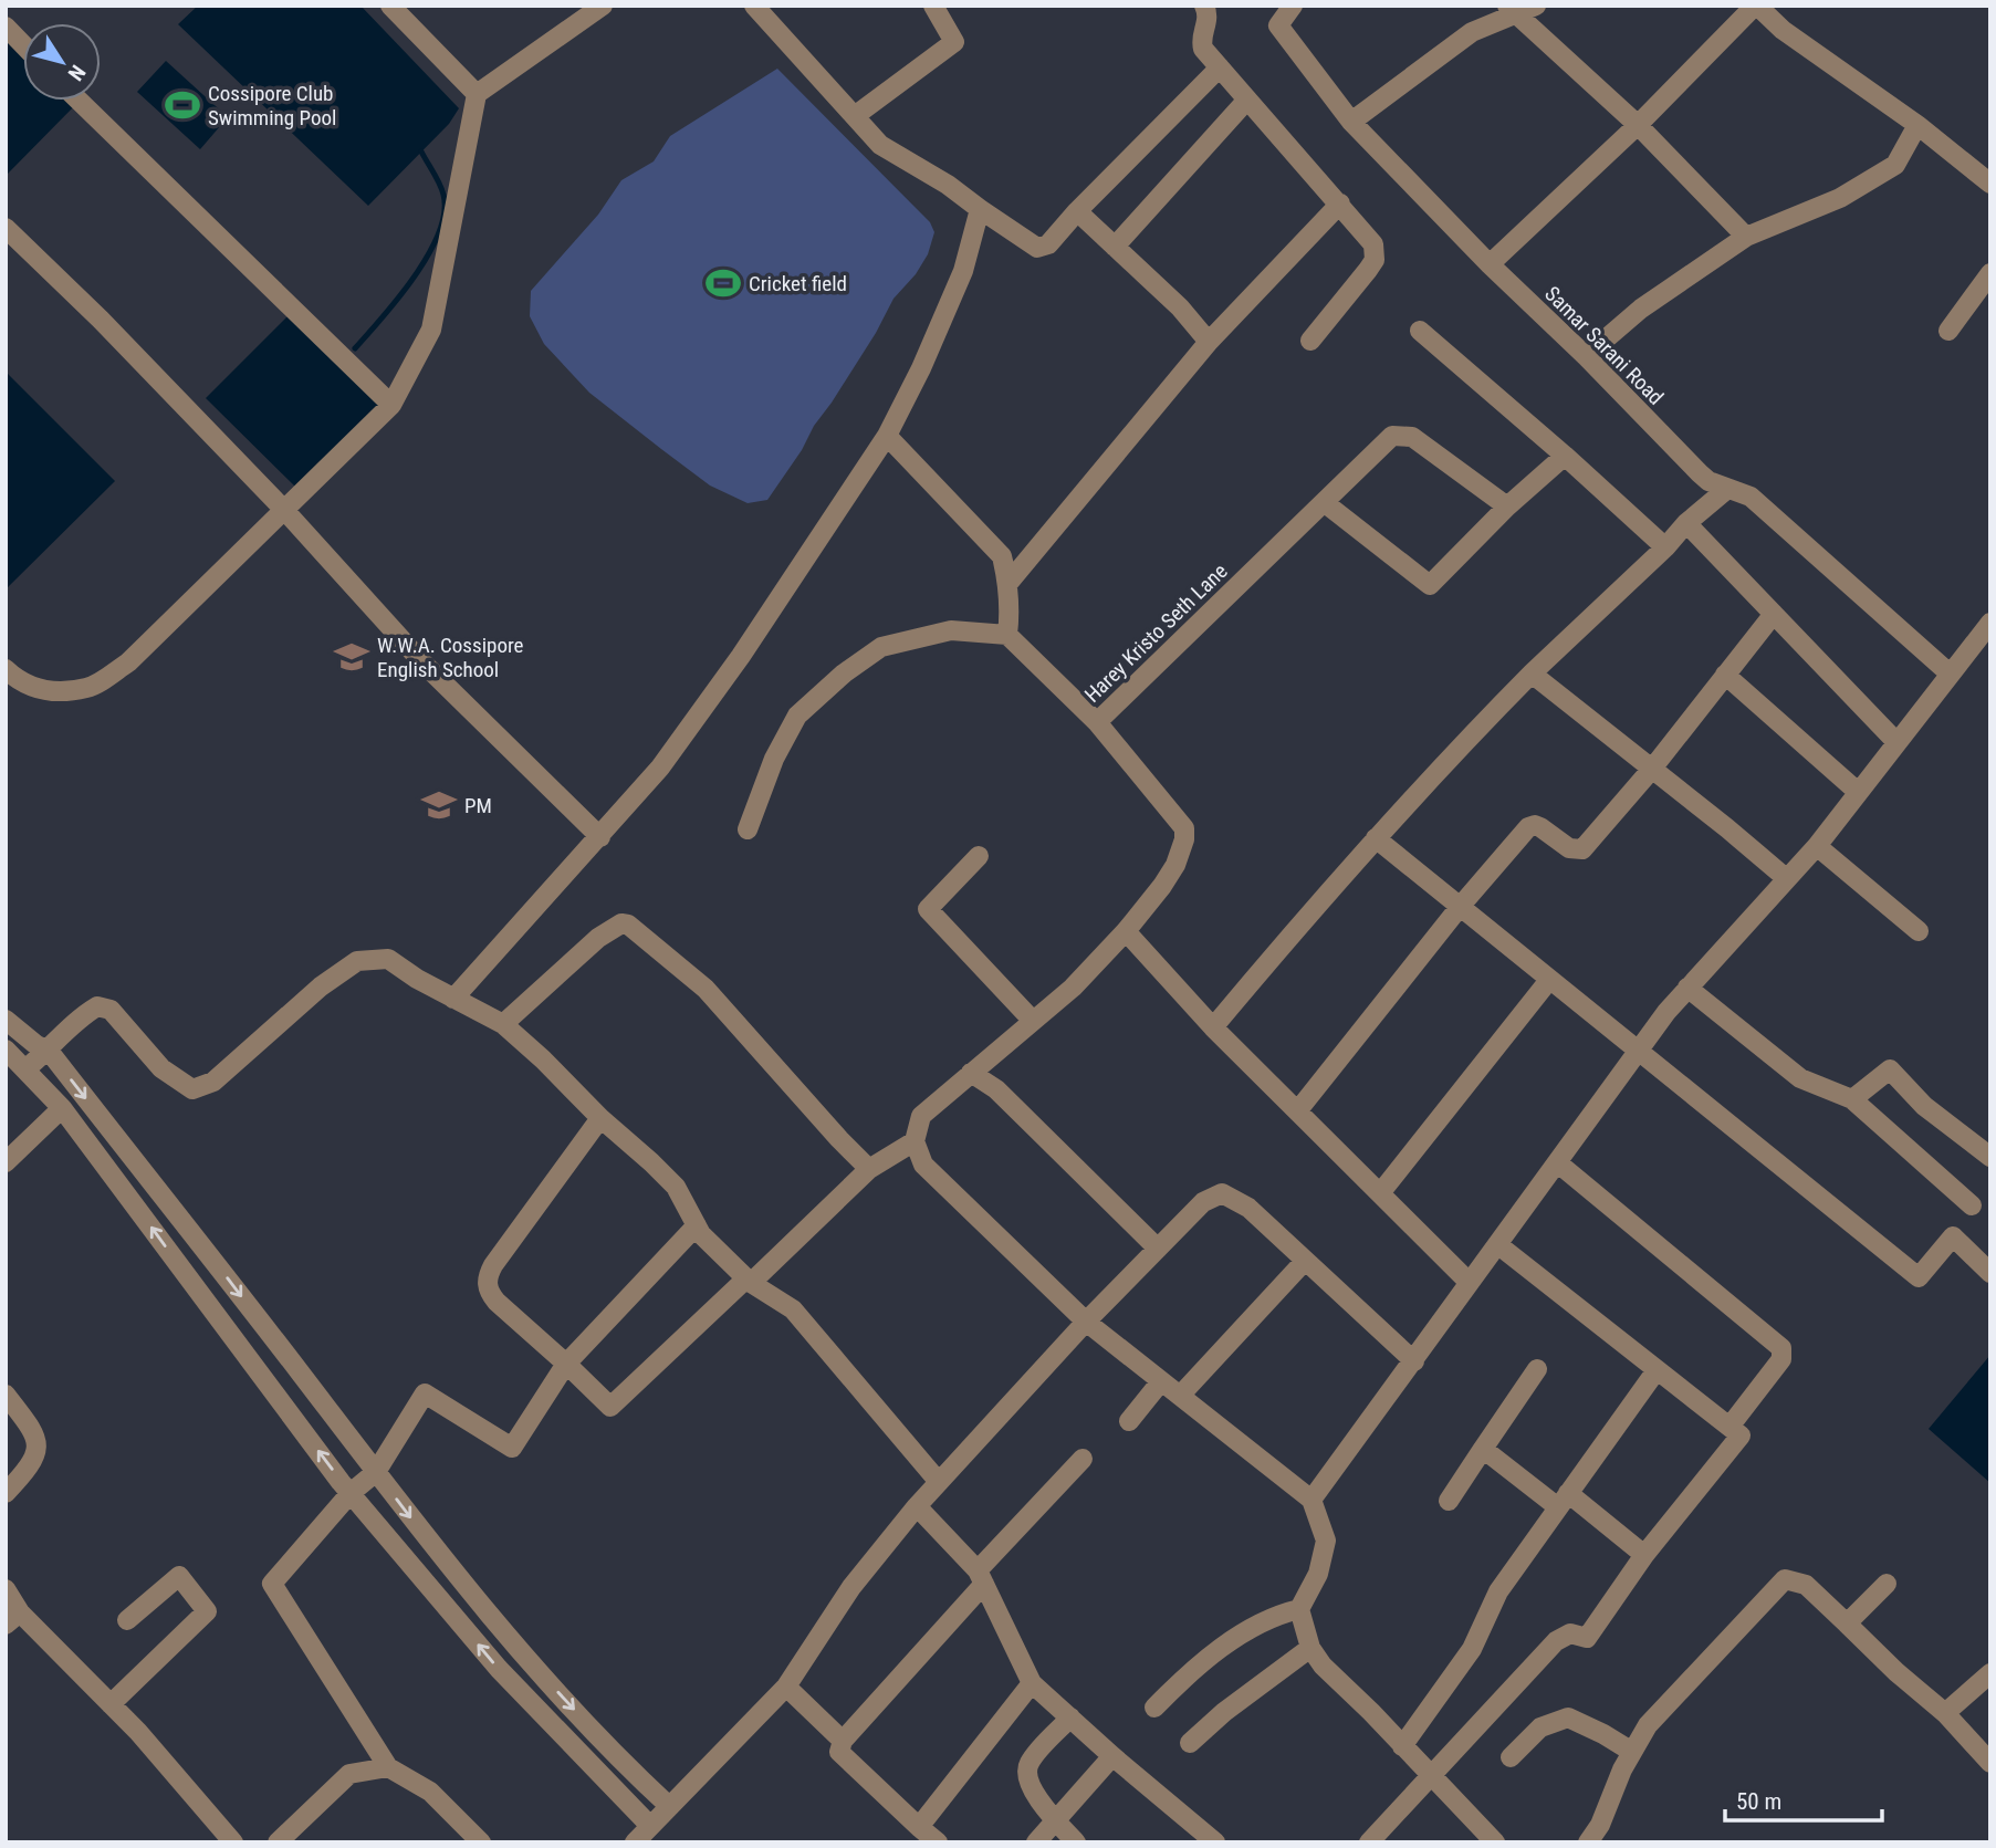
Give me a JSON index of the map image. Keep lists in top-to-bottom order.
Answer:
{
  "streets": {
    "street": ["Samar Sarani Road", "Harey Kristo Seth Lane"]
  },
  "places": {
    "sports": ["Cossipore Club Swimming Pool", "Cricket field"],
    "school or university": ["W.W.A. Cossipore English School", "PM"]
  },
  "scale_bar": "50 m",
  "north": "bottom right"
}
